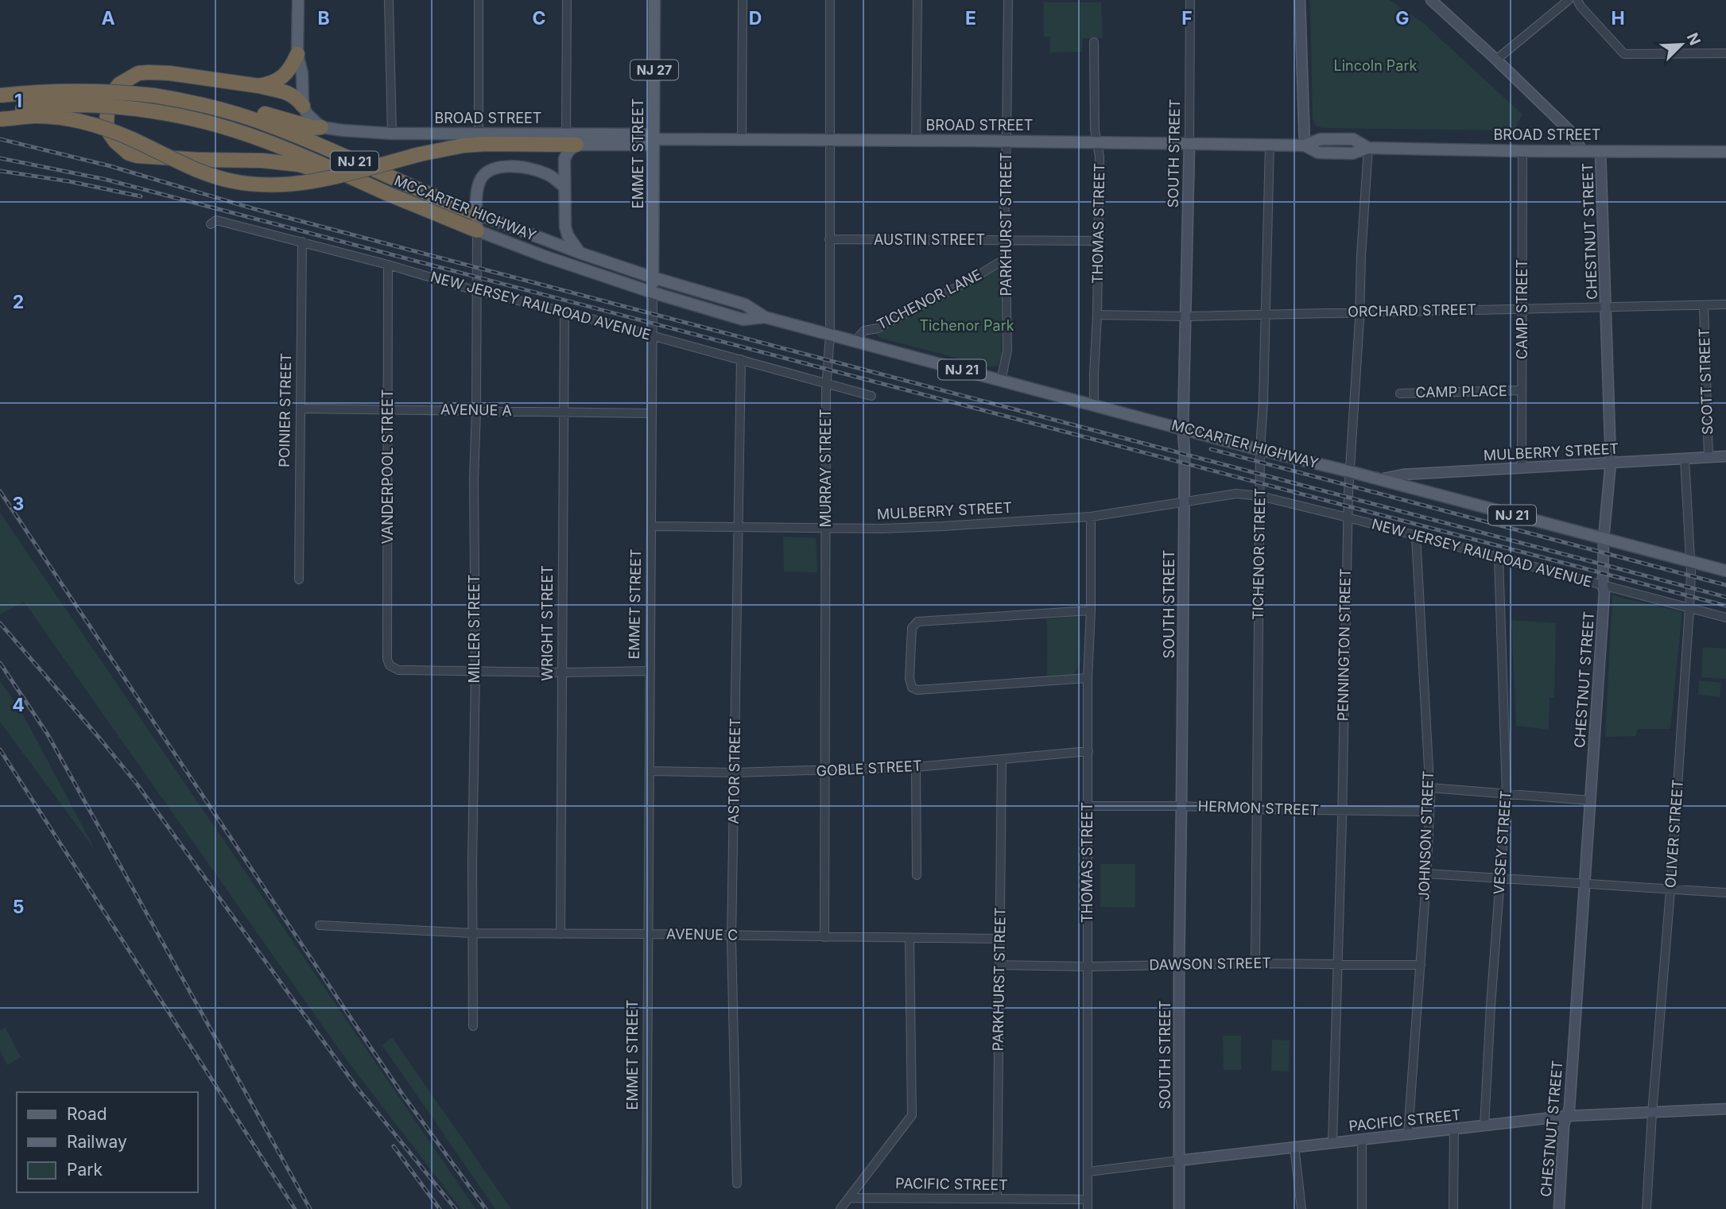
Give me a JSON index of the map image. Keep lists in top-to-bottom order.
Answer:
{
  "streets": {
    "highway": ["NJ 21", "MCCARTER HIGHWAY"],
    "main road": ["NJ 27", "BROAD STREET", "EMMET STREET"],
    "street": [
      "SOUTH STREET",
      "THOMAS STREET",
      "PARKHURST STREET",
      "CHESTNUT STREET",
      "AUSTIN STREET",
      "TICHENOR LANE",
      "NEW JERSEY RAILROAD AVENUE",
      "CAMP STREET",
      "ORCHARD STREET",
      "SCOTT STREET",
      "CAMP PLACE",
      "POINIER STREET",
      "AVENUE A",
      "MULBERRY STREET",
      "VANDERPOOL STREET",
      "MURRAY STREET",
      "TICHENOR STREET",
      "WRIGHT STREET",
      "MILLER STREET",
      "PENNINGTON STREET",
      "GOBLE STREET",
      "ASTOR STREET",
      "HERMON STREET",
      "OLIVER STREET",
      "JOHNSON STREET",
      "VESEY STREET",
      "AVENUE C",
      "DAWSON STREET",
      "PACIFIC STREET"
    ]
  },
  "crossings": [
    ["BROAD STREET", "EMMET STREET"],
    ["BROAD STREET", "SOUTH STREET"],
    ["BROAD STREET", "THOMAS STREET"],
    ["BROAD STREET", "PARKHURST STREET"],
    ["BROAD STREET", "CHESTNUT STREET"],
    ["BROAD STREET", "CAMP STREET"],
    ["BROAD STREET", "MURRAY STREET"],
    ["BROAD STREET", "TICHENOR STREET"],
    ["BROAD STREET", "PENNINGTON STREET"],
    ["EMMET STREET", "MCCARTER HIGHWAY"],
    ["EMMET STREET", "NEW JERSEY RAILROAD AVENUE"],
    ["EMMET STREET", "AVENUE A"],
    ["EMMET STREET", "MULBERRY STREET"],
    ["EMMET STREET", "GOBLE STREET"],
    ["EMMET STREET", "AVENUE C"],
    ["SOUTH STREET", "MCCARTER HIGHWAY"],
    ["SOUTH STREET", "ORCHARD STREET"],
    ["SOUTH STREET", "MULBERRY STREET"],
    ["SOUTH STREET", "HERMON STREET"],
    ["SOUTH STREET", "DAWSON STREET"],
    ["SOUTH STREET", "PACIFIC STREET"],
    ["MCCARTER HIGHWAY", "THOMAS STREET"],
    ["MCCARTER HIGHWAY", "PARKHURST STREET"],
    ["MCCARTER HIGHWAY", "CHESTNUT STREET"],
    ["MCCARTER HIGHWAY", "TICHENOR LANE"],
    ["MCCARTER HIGHWAY", "MULBERRY STREET"],
    ["MCCARTER HIGHWAY", "MURRAY STREET"],
    ["MCCARTER HIGHWAY", "TICHENOR STREET"],
    ["MCCARTER HIGHWAY", "MILLER STREET"],
    ["MCCARTER HIGHWAY", "PENNINGTON STREET"],
    ["MCCARTER HIGHWAY", "OLIVER STREET"],
    ["THOMAS STREET", "AUSTIN STREET"],
    ["THOMAS STREET", "ORCHARD STREET"],
    ["THOMAS STREET", "MULBERRY STREET"],
    ["THOMAS STREET", "GOBLE STREET"],
    ["THOMAS STREET", "HERMON STREET"],
    ["THOMAS STREET", "DAWSON STREET"],
    ["THOMAS STREET", "PACIFIC STREET"],
    ["PARKHURST STREET", "AUSTIN STREET"],
    ["PARKHURST STREET", "TICHENOR LANE"],
    ["PARKHURST STREET", "GOBLE STREET"],
    ["PARKHURST STREET", "AVENUE C"],
    ["PARKHURST STREET", "DAWSON STREET"],
    ["PARKHURST STREET", "PACIFIC STREET"],
    ["CHESTNUT STREET", "NEW JERSEY RAILROAD AVENUE"],
    ["CHESTNUT STREET", "ORCHARD STREET"],
    ["CHESTNUT STREET", "MULBERRY STREET"],
    ["CHESTNUT STREET", "PACIFIC STREET"],
    ["AUSTIN STREET", "MURRAY STREET"],
    ["NEW JERSEY RAILROAD AVENUE", "POINIER STREET"],
    ["NEW JERSEY RAILROAD AVENUE", "MULBERRY STREET"],
    ["NEW JERSEY RAILROAD AVENUE", "VANDERPOOL STREET"],
    ["NEW JERSEY RAILROAD AVENUE", "MURRAY STREET"],
    ["NEW JERSEY RAILROAD AVENUE", "TICHENOR STREET"],
    ["NEW JERSEY RAILROAD AVENUE", "WRIGHT STREET"],
    ["NEW JERSEY RAILROAD AVENUE", "MILLER STREET"],
    ["NEW JERSEY RAILROAD AVENUE", "PENNINGTON STREET"],
    ["NEW JERSEY RAILROAD AVENUE", "ASTOR STREET"],
    ["NEW JERSEY RAILROAD AVENUE", "OLIVER STREET"],
    ["NEW JERSEY RAILROAD AVENUE", "JOHNSON STREET"],
    ["NEW JERSEY RAILROAD AVENUE", "VESEY STREET"],
    ["CAMP STREET", "ORCHARD STREET"],
    ["CAMP STREET", "CAMP PLACE"],
    ["CAMP STREET", "MULBERRY STREET"],
    ["ORCHARD STREET", "SCOTT STREET"],
    ["ORCHARD STREET", "TICHENOR STREET"],
    ["ORCHARD STREET", "PENNINGTON STREET"],
    ["SCOTT STREET", "MULBERRY STREET"],
    ["POINIER STREET", "AVENUE A"],
    ["AVENUE A", "VANDERPOOL STREET"],
    ["AVENUE A", "WRIGHT STREET"],
    ["AVENUE A", "MILLER STREET"],
    ["MULBERRY STREET", "MURRAY STREET"],
    ["MULBERRY STREET", "ASTOR STREET"],
    ["MULBERRY STREET", "OLIVER STREET"],
    ["VANDERPOOL STREET", "MILLER STREET"],
    ["MURRAY STREET", "GOBLE STREET"],
    ["MURRAY STREET", "AVENUE C"],
    ["TICHENOR STREET", "HERMON STREET"],
    ["TICHENOR STREET", "DAWSON STREET"],
    ["WRIGHT STREET", "AVENUE C"],
    ["MILLER STREET", "AVENUE C"],
    ["PENNINGTON STREET", "HERMON STREET"],
    ["PENNINGTON STREET", "DAWSON STREET"],
    ["PENNINGTON STREET", "PACIFIC STREET"],
    ["GOBLE STREET", "ASTOR STREET"],
    ["ASTOR STREET", "AVENUE C"],
    ["HERMON STREET", "JOHNSON STREET"],
    ["OLIVER STREET", "PACIFIC STREET"],
    ["JOHNSON STREET", "DAWSON STREET"],
    ["JOHNSON STREET", "PACIFIC STREET"],
    ["VESEY STREET", "PACIFIC STREET"]
  ],
  "parks": ["Lincoln Park", "Tichenor Park"],
  "legend": ["Road", "Railway", "Park"],
  "north": "top right",
  "grid": {
    "columns": [
      "A",
      "B",
      "C",
      "D",
      "E",
      "F",
      "G",
      "H"
    ],
    "rows": [
      "1",
      "2",
      "3",
      "4",
      "5"
    ]
  }
}
